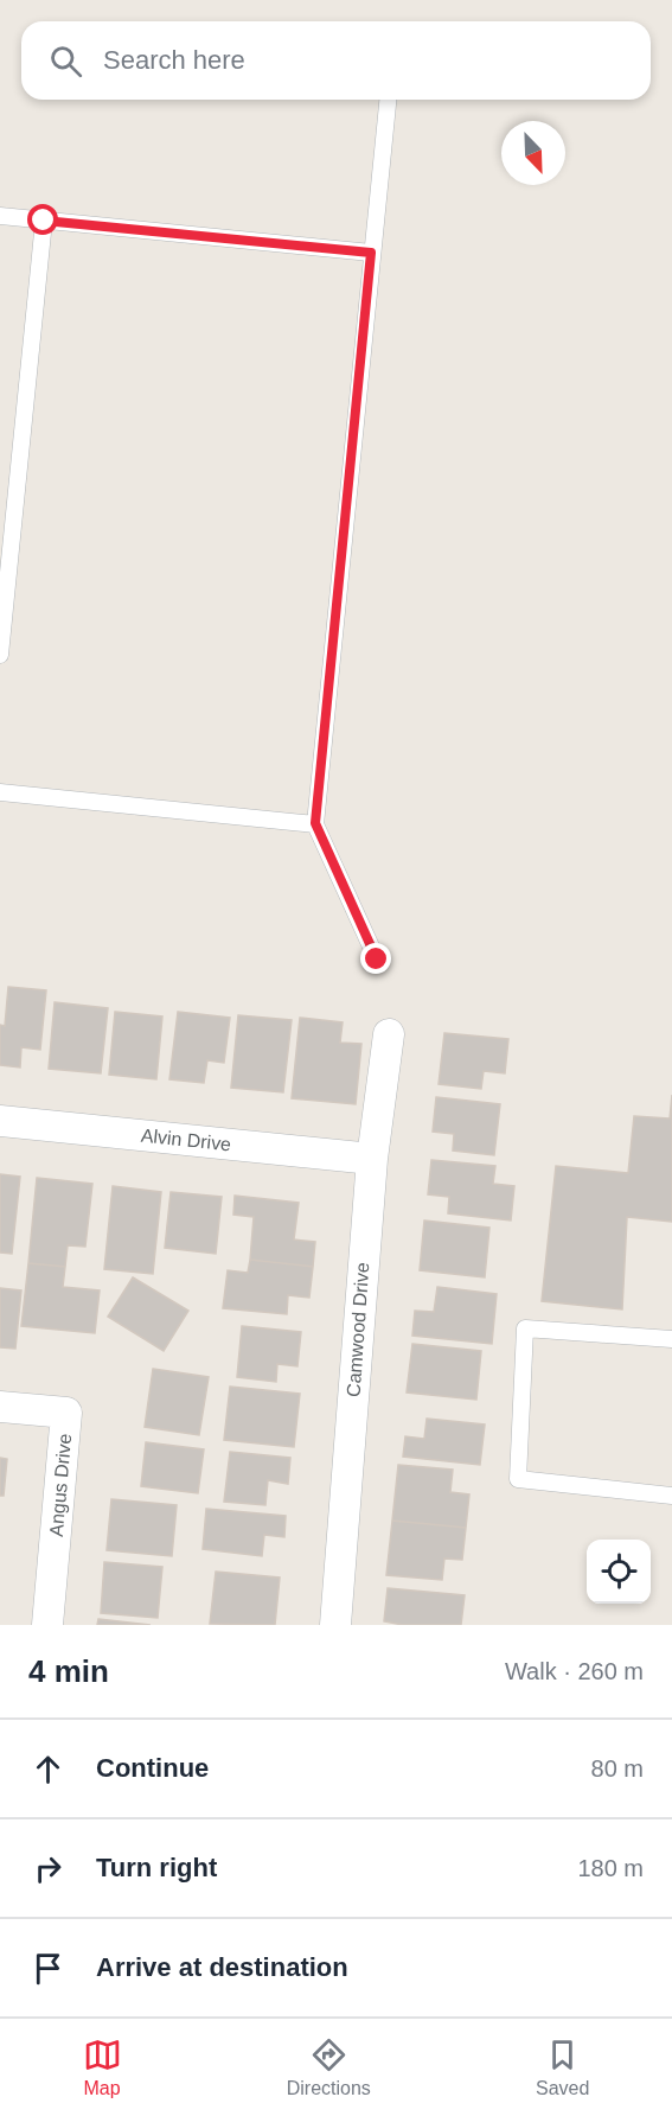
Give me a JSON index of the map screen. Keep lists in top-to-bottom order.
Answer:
{
  "streets": {
    "street": ["Alvin Drive", "Camwood Drive", "Angus Drive"]
  },
  "crossings": [
    ["Alvin Drive", "Camwood Drive"]
  ],
  "north": "bottom right",
  "page": {
    "search": "Search here",
    "heading": ["4 min", "Walk · 260 m"],
    "list": [
      ["Continue", "80 m"],
      ["Turn right", "180 m"],
      "Arrive at destination"
    ],
    "nav": ["Map", "Directions", "Saved"]
  }
}
